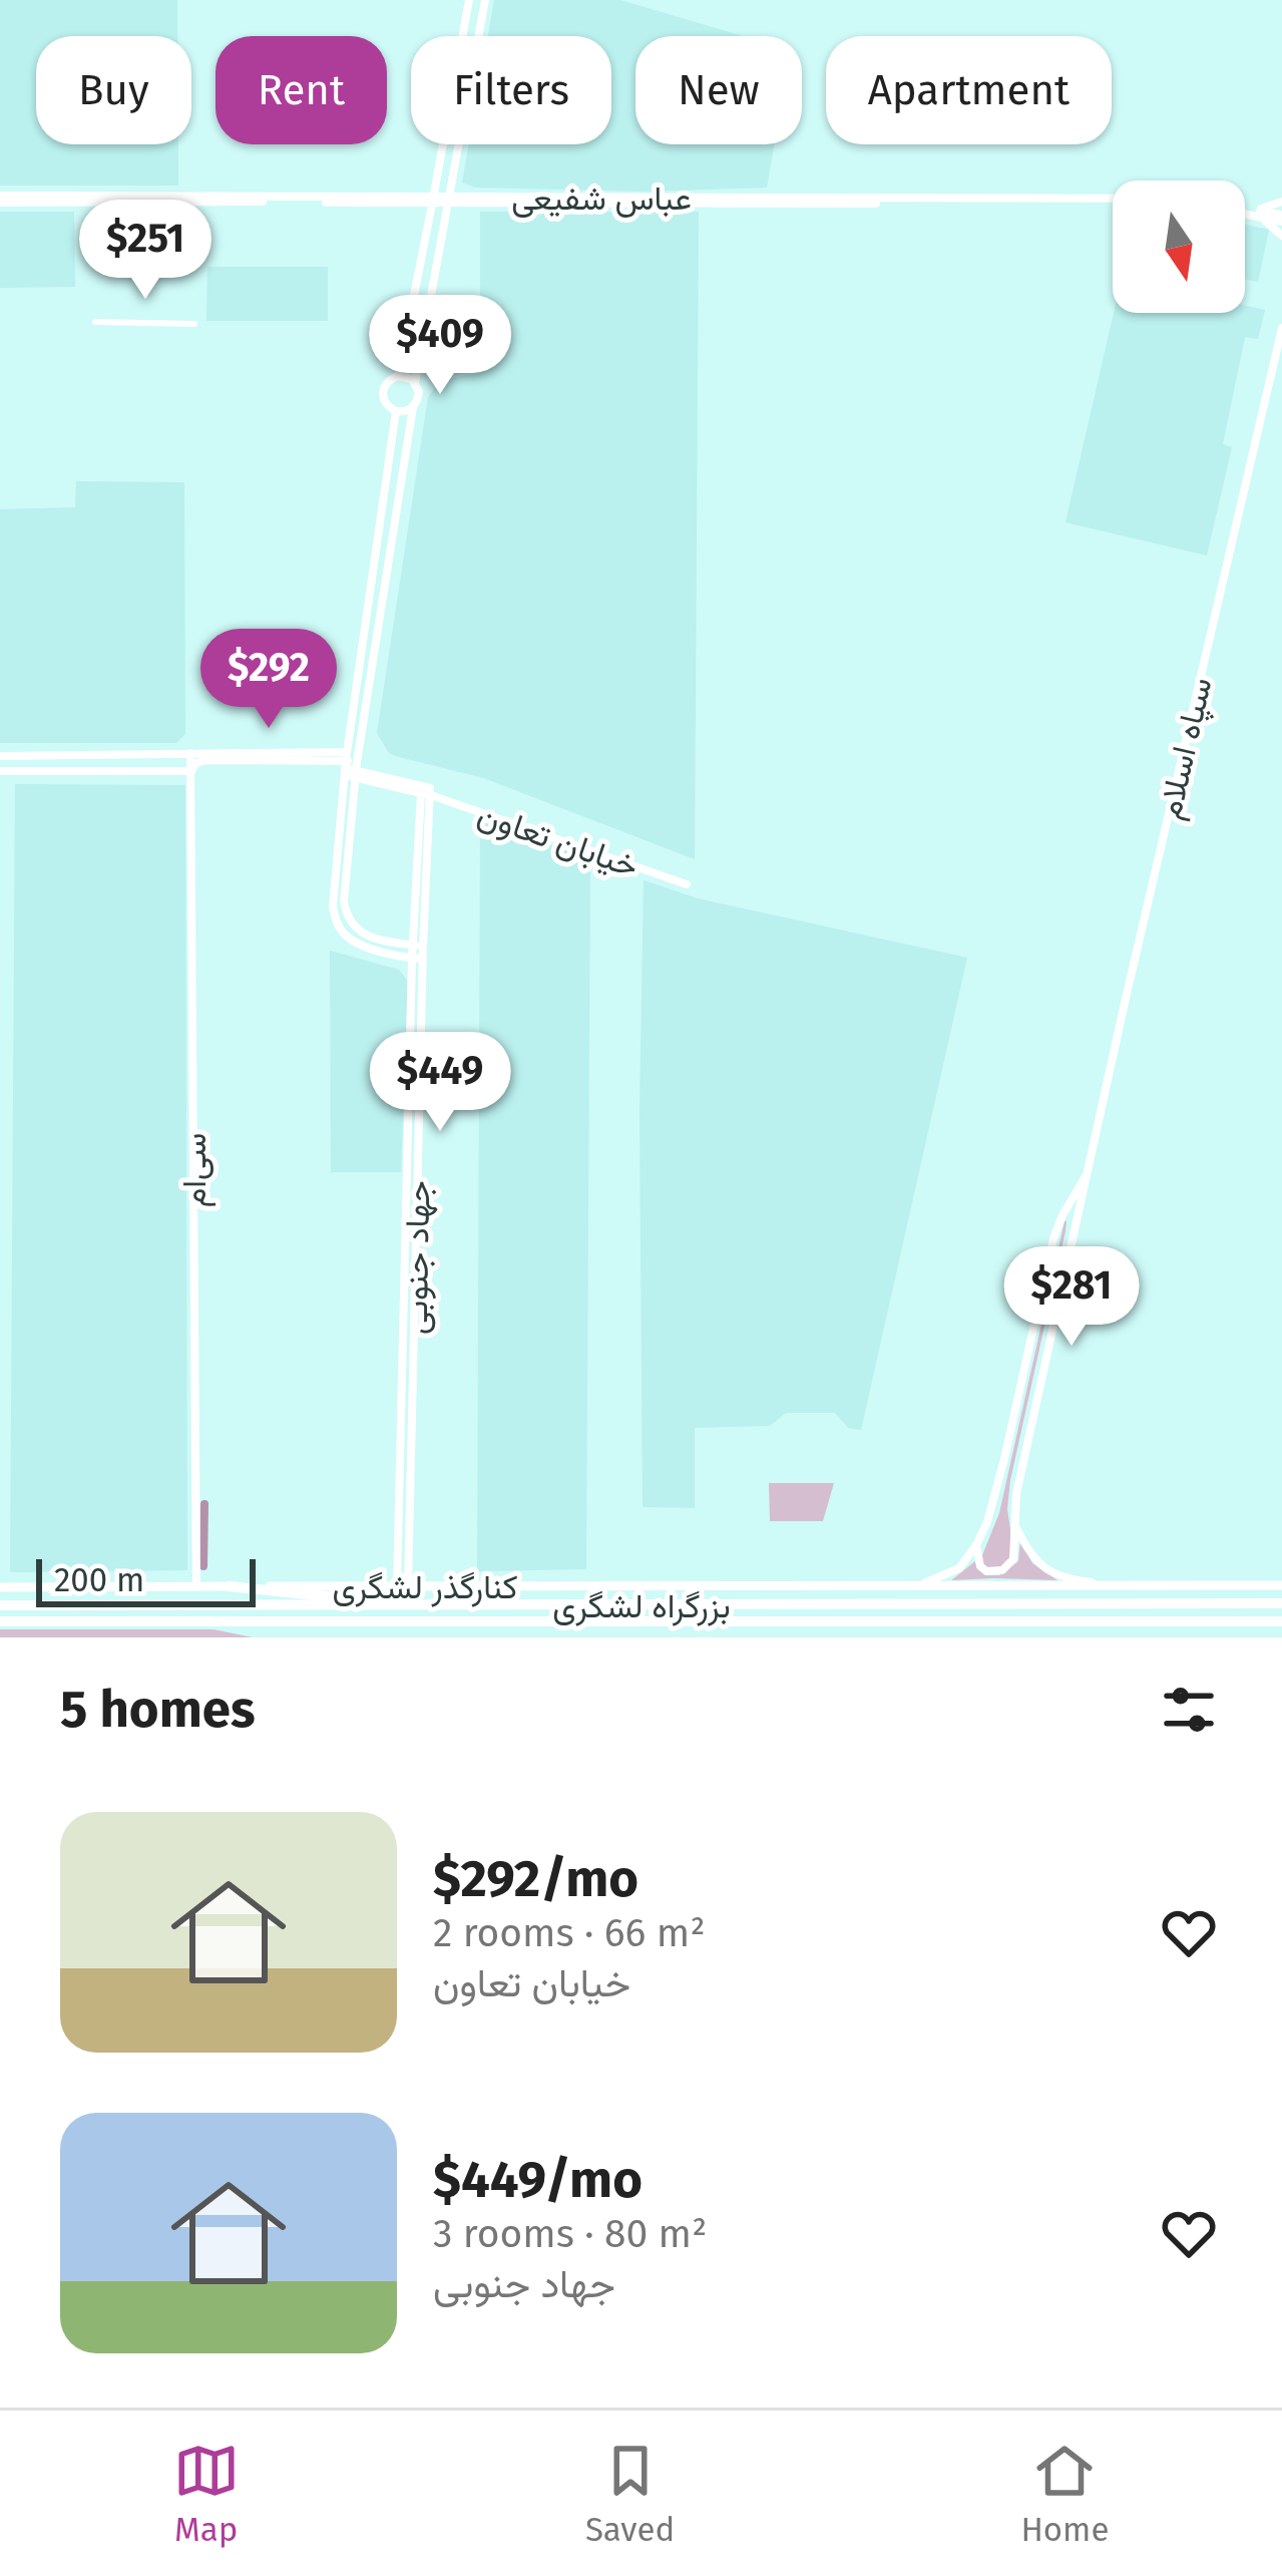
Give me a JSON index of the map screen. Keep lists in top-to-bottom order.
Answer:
{
  "streets": {
    "highway": ["بزرگراه لشگری"],
    "main road": ["کنارگذر لشگری"],
    "street": [
      "عباس شفیعی",
      "سپاه اسلام",
      "خیابان تعاون",
      "سی‌ام",
      "جهاد جنوبی"
    ]
  },
  "crossings": [
    ["خیابان تعاون", "جهاد جنوبی"],
    ["سی‌ام", "کنارگذر لشگری"],
    ["جهاد جنوبی", "کنارگذر لشگری"]
  ],
  "scale_bar": "200 m",
  "north": "bottom",
  "page": {
    "chip": [
      "Buy",
      "Rent",
      "Filters",
      "New",
      "Apartment"
    ],
    "price": [
      "$251",
      "$409",
      "$292",
      "$449",
      "$281"
    ],
    "scale": "200 m",
    "heading": "5 homes",
    "list": [
      {
        "name": "$292/mo",
        "note": "2 rooms · 66 m² · خیابان تعاون"
      },
      {
        "name": "$449/mo",
        "note": "3 rooms · 80 m² · جهاد جنوبی"
      }
    ],
    "tabs": ["Map", "Saved", "Home"]
  }
}
